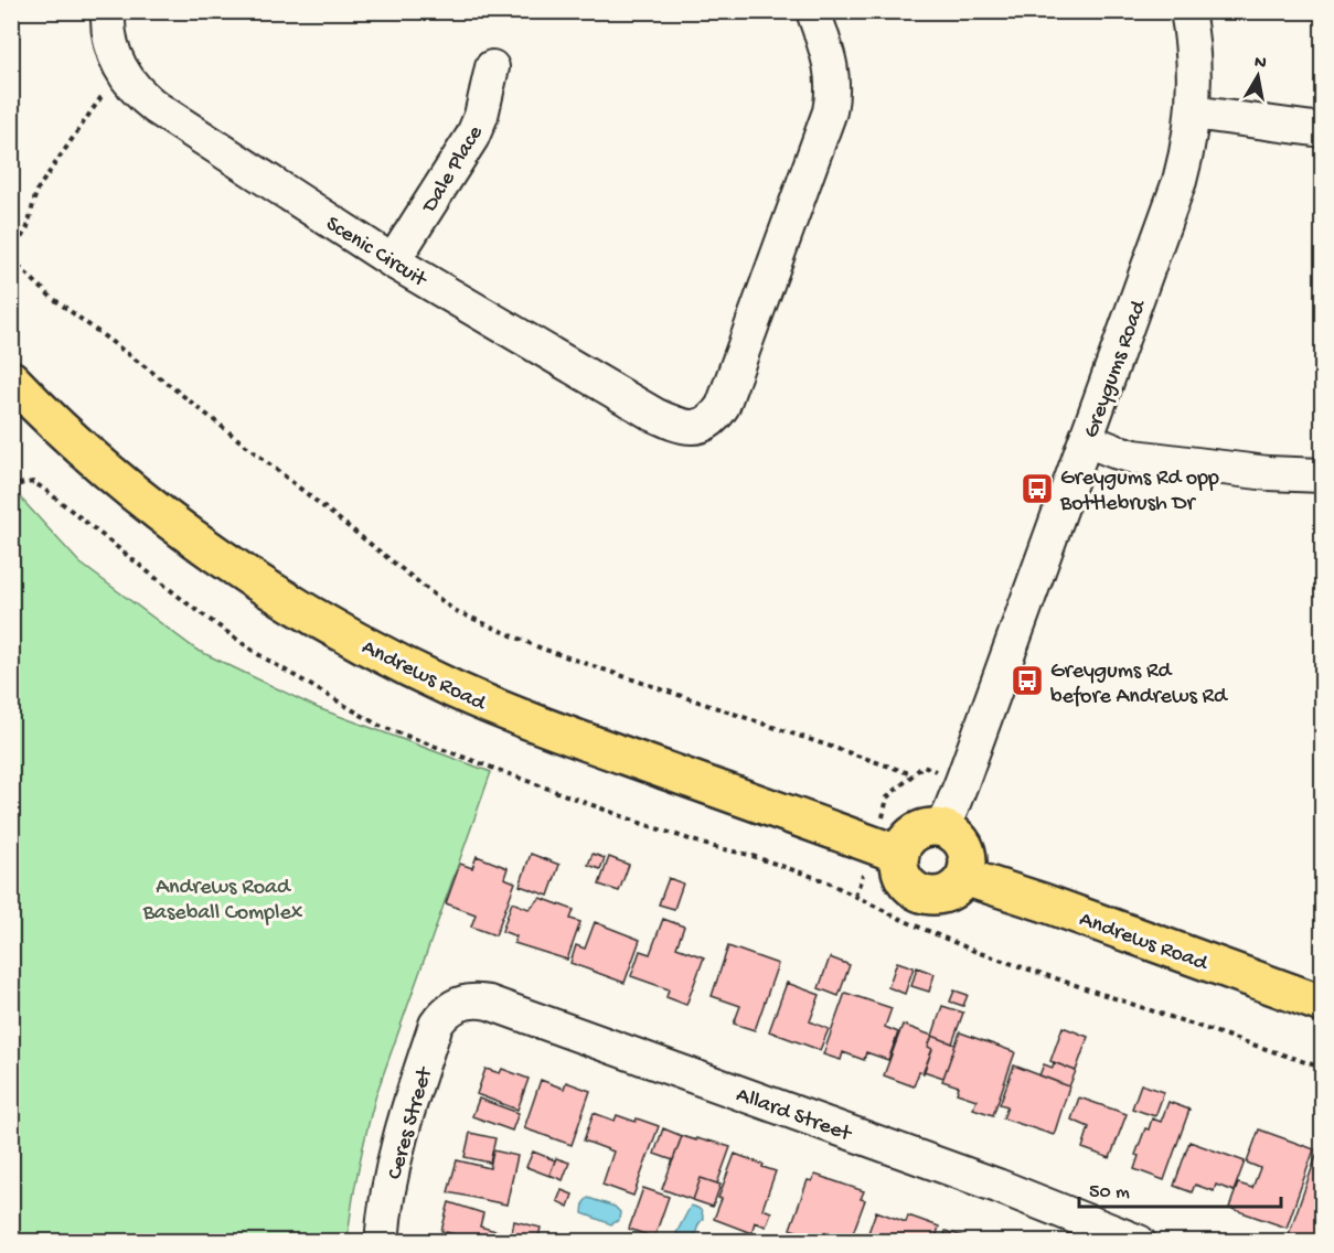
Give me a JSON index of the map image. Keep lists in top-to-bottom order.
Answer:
{
  "streets": {
    "main road": ["Andrews Road"],
    "street": [
      "Dale Place",
      "Scenic Circuit",
      "Greygums Road",
      "Allard Street",
      "Ceres Street"
    ]
  },
  "crossings": [
    ["Dale Place", "Scenic Circuit"],
    ["Greygums Road", "Andrews Road"],
    ["Allard Street", "Ceres Street"]
  ],
  "parks": ["Andrews Road Baseball Complex"],
  "places": {
    "bus stop": ["Greygums Rd opp Bottlebrush Dr", "Greygums Rd before Andrews Rd"]
  },
  "scale_bar": "50 m",
  "north": "top"
}
